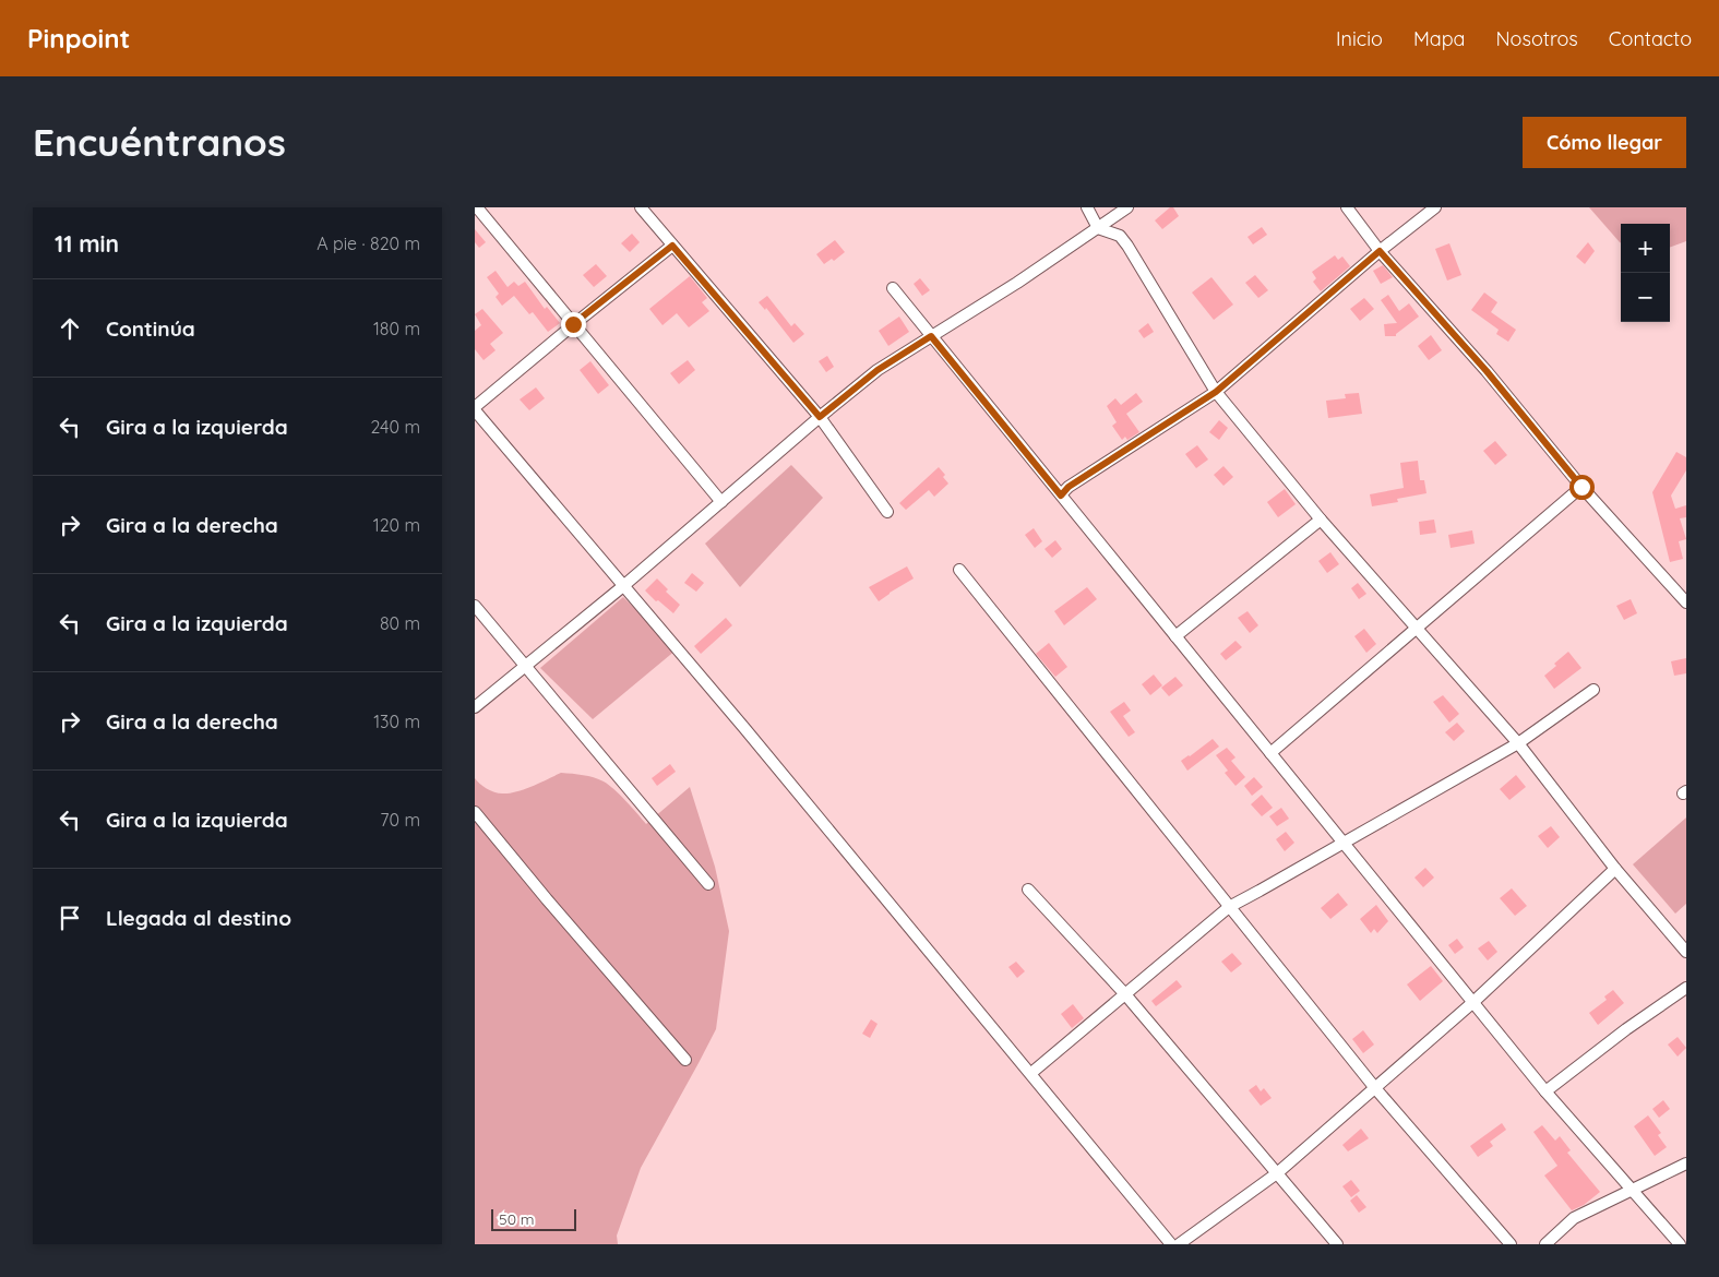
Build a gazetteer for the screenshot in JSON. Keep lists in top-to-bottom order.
{
  "scale_bar": "50 m",
  "page": {
    "header": "Pinpoint",
    "nav": [
      "Inicio",
      "Mapa",
      "Nosotros",
      "Contacto"
    ],
    "buttons": "Cómo llegar",
    "title": "Encuéntranos",
    "heading": ["11 min", "A pie · 820 m"],
    "map_buttons": ["+", "−"],
    "list": [
      ["Continúa", "180 m"],
      ["Gira a la izquierda", "240 m"],
      ["Gira a la derecha", "120 m"],
      ["Gira a la izquierda", "80 m"],
      ["Gira a la derecha", "130 m"],
      ["Gira a la izquierda", "70 m"],
      "Llegada al destino"
    ],
    "scale": "50 m"
  }
}
